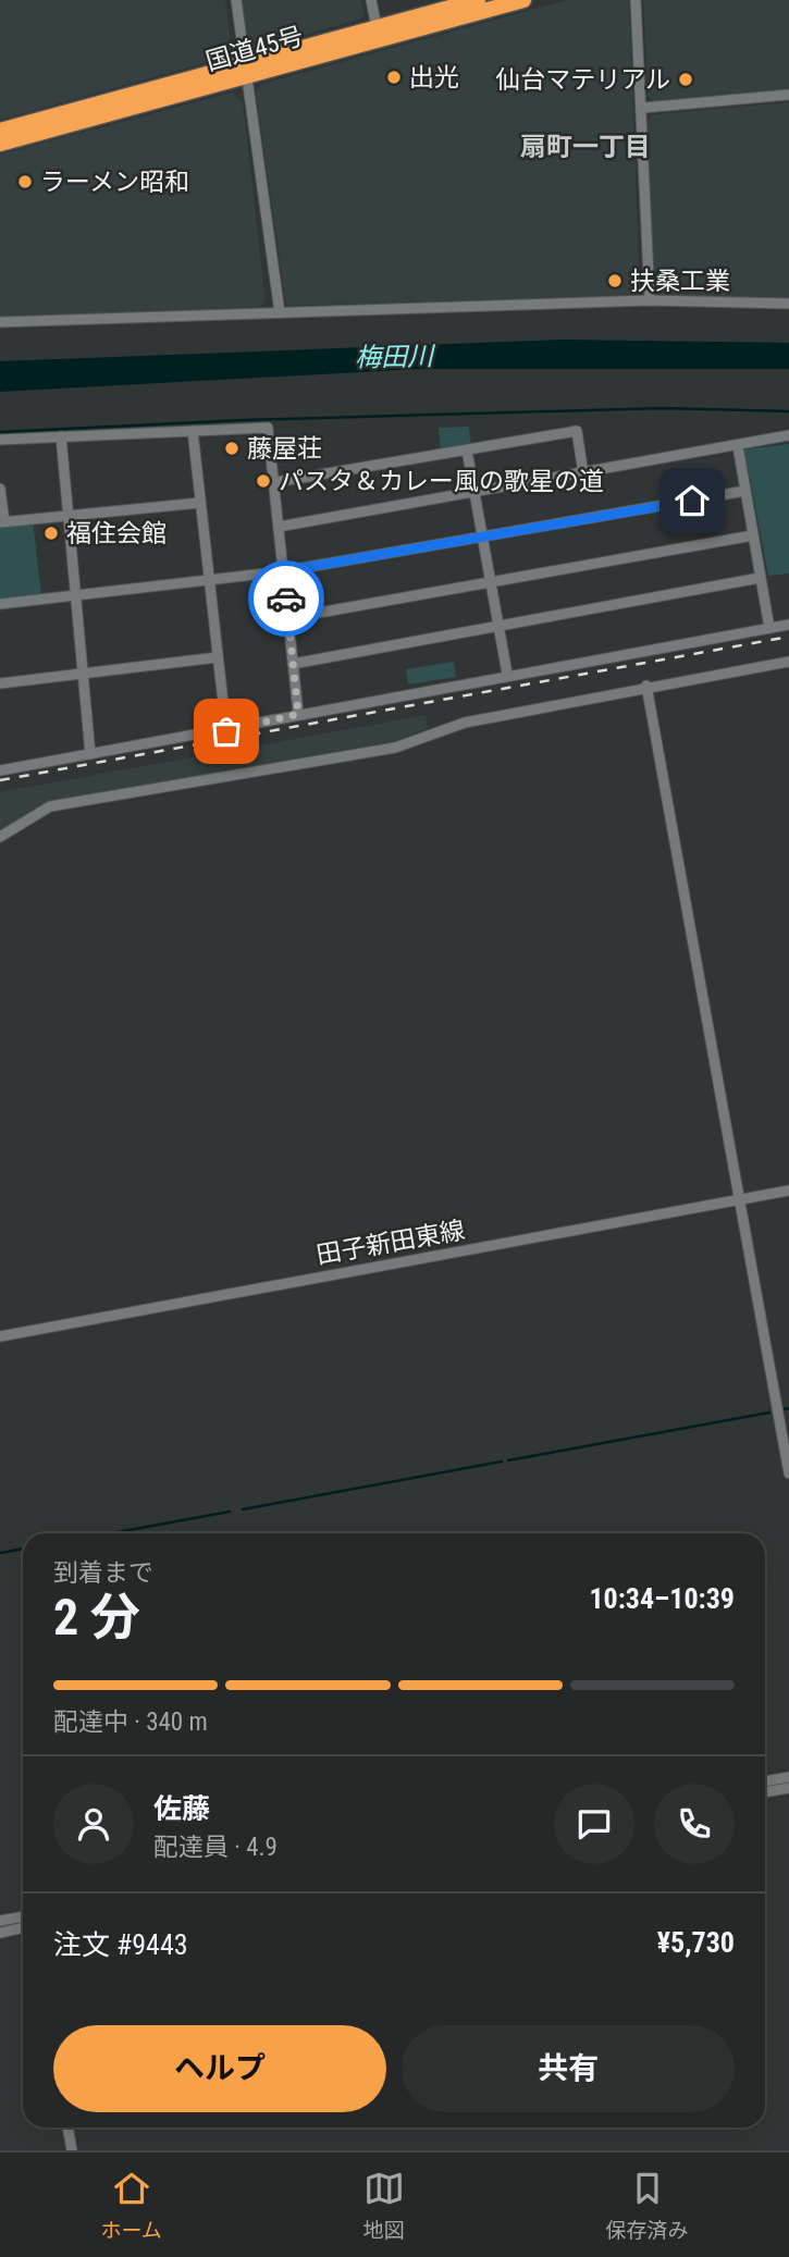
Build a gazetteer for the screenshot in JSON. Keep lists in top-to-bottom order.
{
  "streets": {
    "highway": ["国道45号"],
    "street": ["田子新田東線"]
  },
  "districts": ["扇町一丁目"],
  "water": ["梅田川"],
  "places": [
    "出光",
    "仙台マテリアル",
    "ラーメン昭和",
    "扶桑工業",
    "藤屋荘",
    "パスタ＆カレー風の歌星の道",
    "福住会館"
  ],
  "page": {
    "heading": ["2 分", "到着まで", "10:34–10:39"],
    "panel": [
      "佐藤",
      "配達員 · 4.9",
      "注文 #9443",
      "¥5,730"
    ],
    "bar": "配達中 · 340 m",
    "buttons": ["ヘルプ", "共有"],
    "tabs": ["ホーム", "地図", "保存済み"]
  }
}
